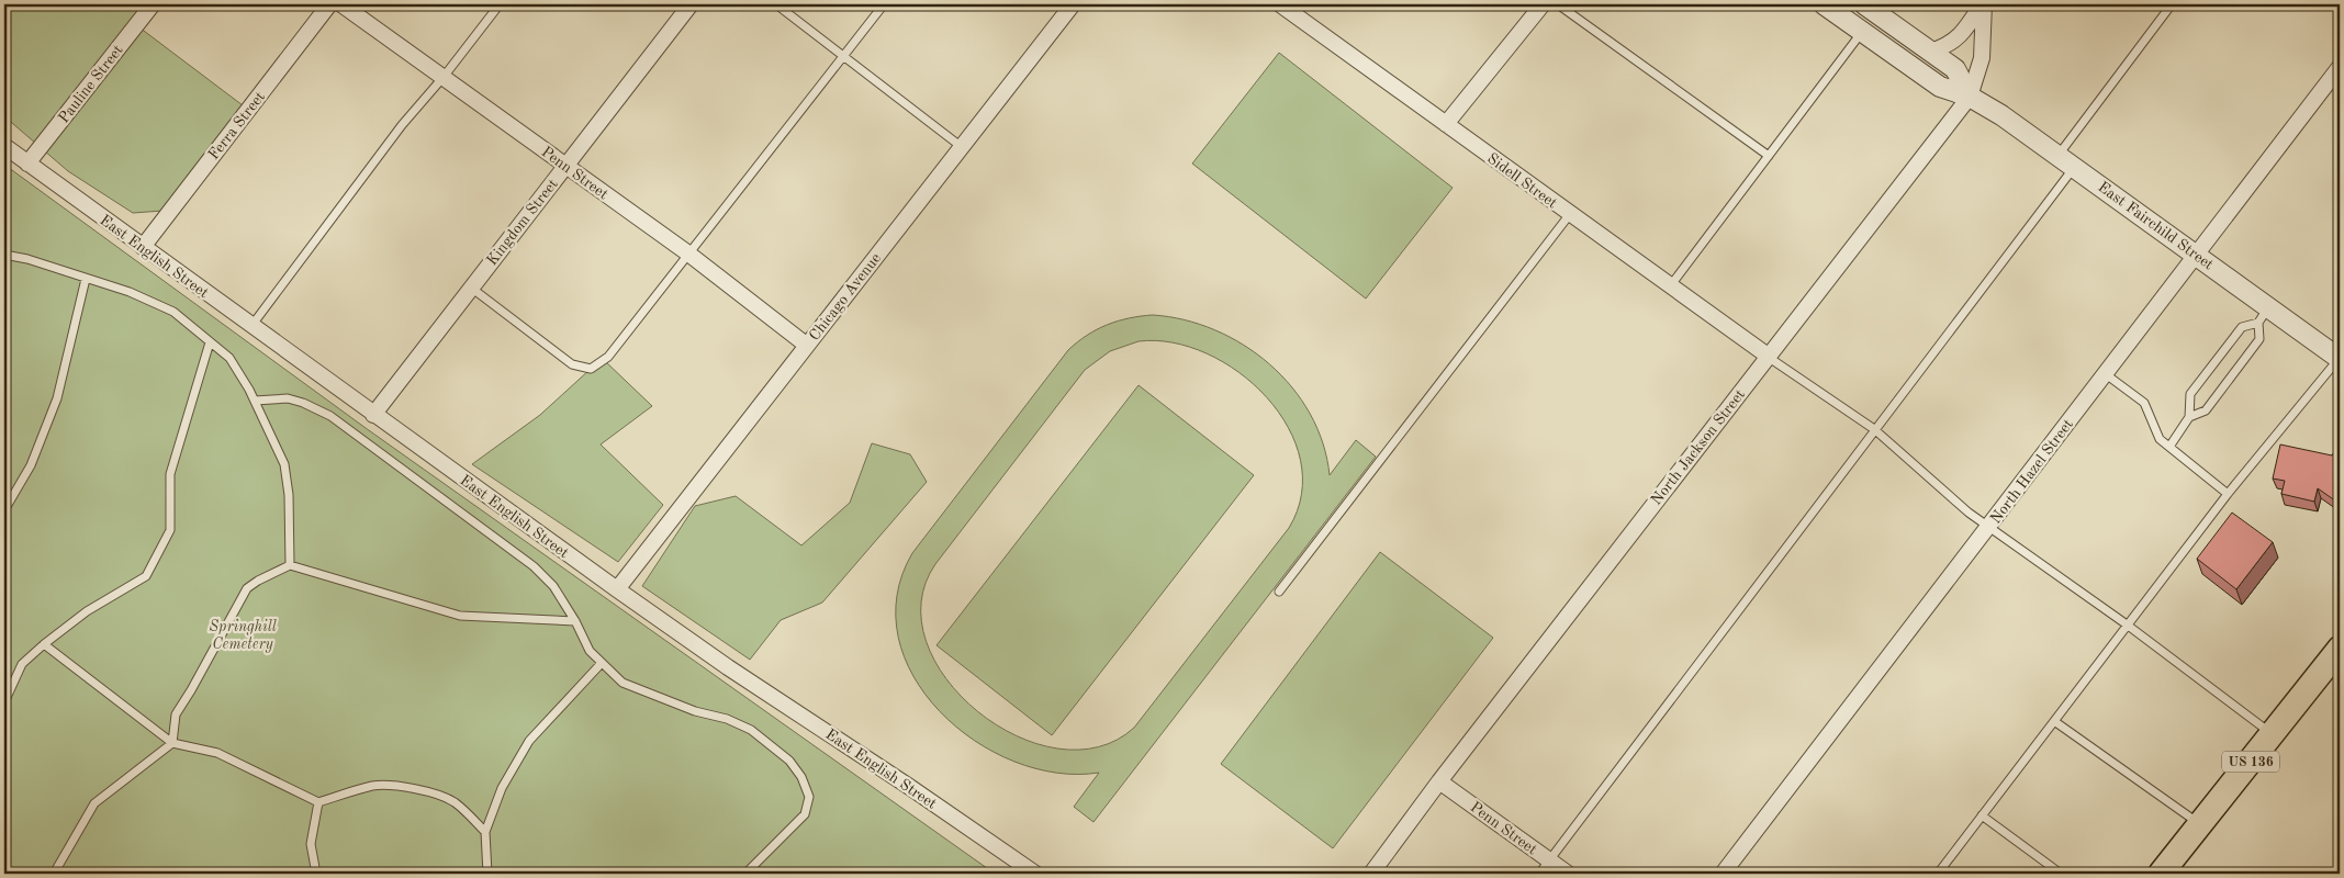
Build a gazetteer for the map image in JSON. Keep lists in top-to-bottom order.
{
  "streets": {
    "main road": ["US 136"],
    "street": [
      "Pauline Street",
      "Ferra Street",
      "Penn Street",
      "Sidell Street",
      "Kingdom Street",
      "East Fairchild Street",
      "East English Street",
      "Chicago Avenue",
      "North Jackson Street",
      "North Hazel Street"
    ]
  },
  "crossings": [
    ["Pauline Street", "East English Street"],
    ["Ferra Street", "East English Street"],
    ["Penn Street", "Kingdom Street"],
    ["Penn Street", "Chicago Avenue"],
    ["Penn Street", "North Jackson Street"],
    ["Sidell Street", "North Jackson Street"],
    ["Kingdom Street", "East English Street"],
    ["East Fairchild Street", "North Jackson Street"],
    ["East Fairchild Street", "North Hazel Street"],
    ["East English Street", "Chicago Avenue"]
  ],
  "parks": ["Springhill Cemetery"]
}
